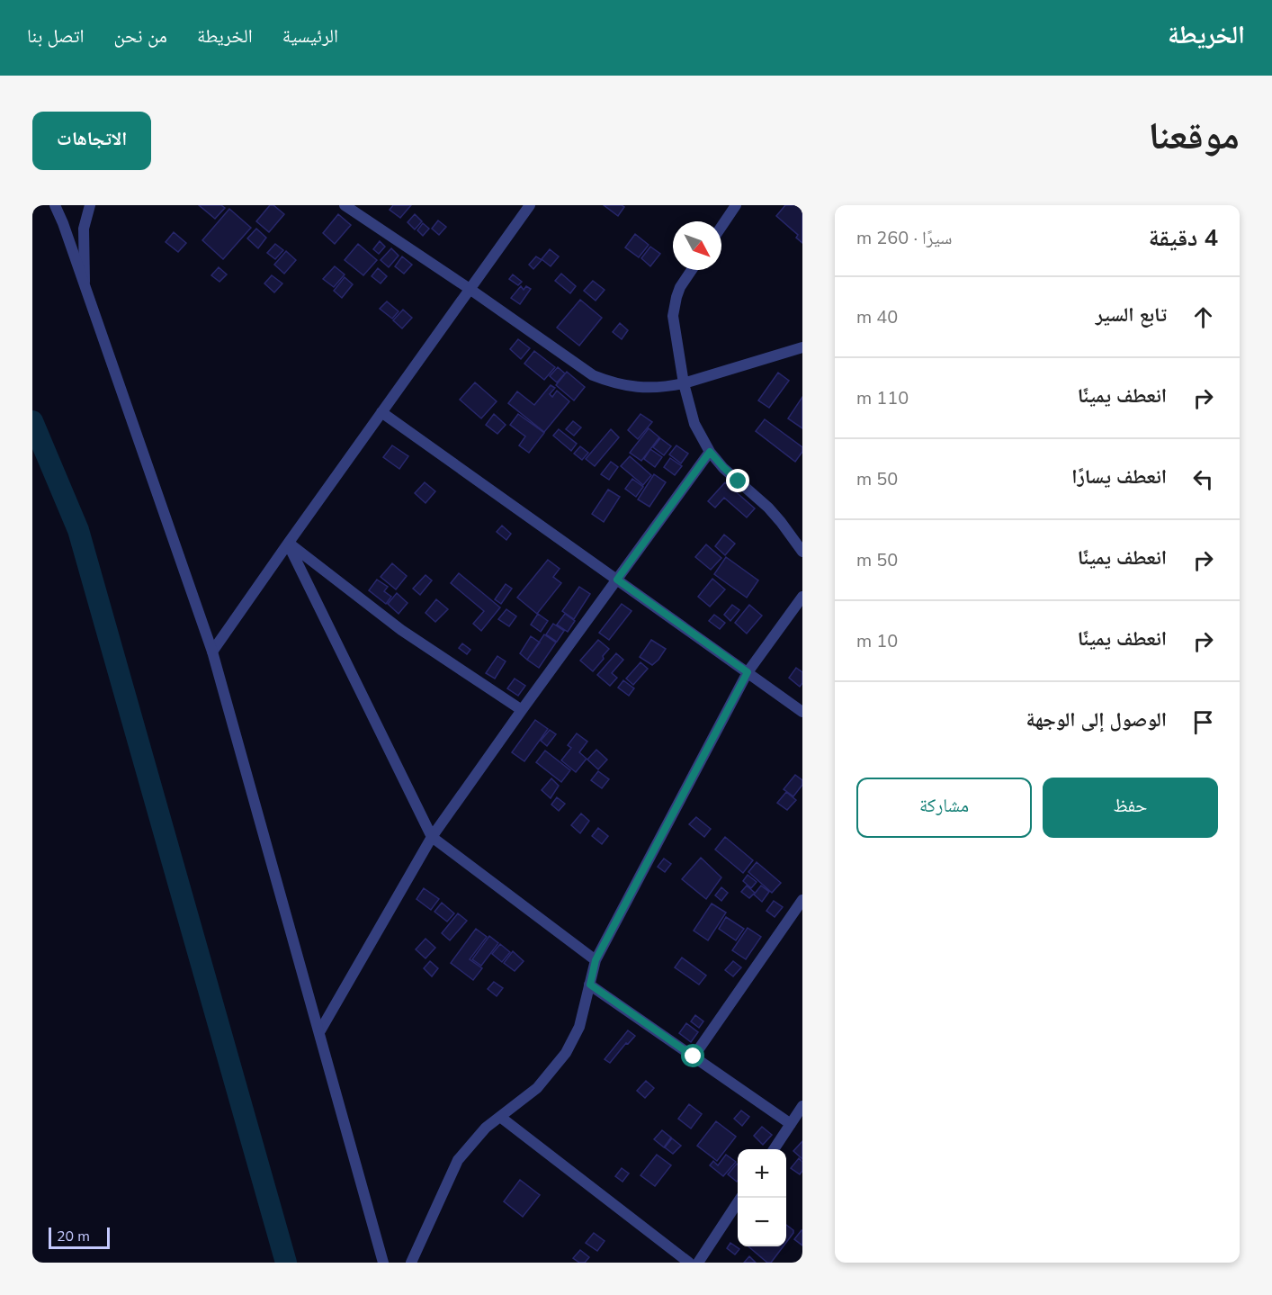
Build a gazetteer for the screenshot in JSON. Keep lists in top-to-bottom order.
{
  "scale_bar": "20 m",
  "north": "bottom right",
  "page": {
    "header": "الخريطة",
    "nav": [
      "الرئيسية",
      "الخريطة",
      "من نحن",
      "اتصل بنا"
    ],
    "title": "موقعنا",
    "buttons": [
      "الاتجاهات",
      ["حفظ", "مشاركة"]
    ],
    "heading": ["4 دقيقة", "سيرًا · 260 m"],
    "list": [
      ["تابع السير", "40 m"],
      ["انعطف يمينًا", "110 m"],
      ["انعطف يسارًا", "50 m"],
      ["انعطف يمينًا", "50 m"],
      ["انعطف يمينًا", "10 m"],
      "الوصول إلى الوجهة"
    ],
    "map_buttons": ["+", "−"],
    "scale": "20 m"
  }
}
